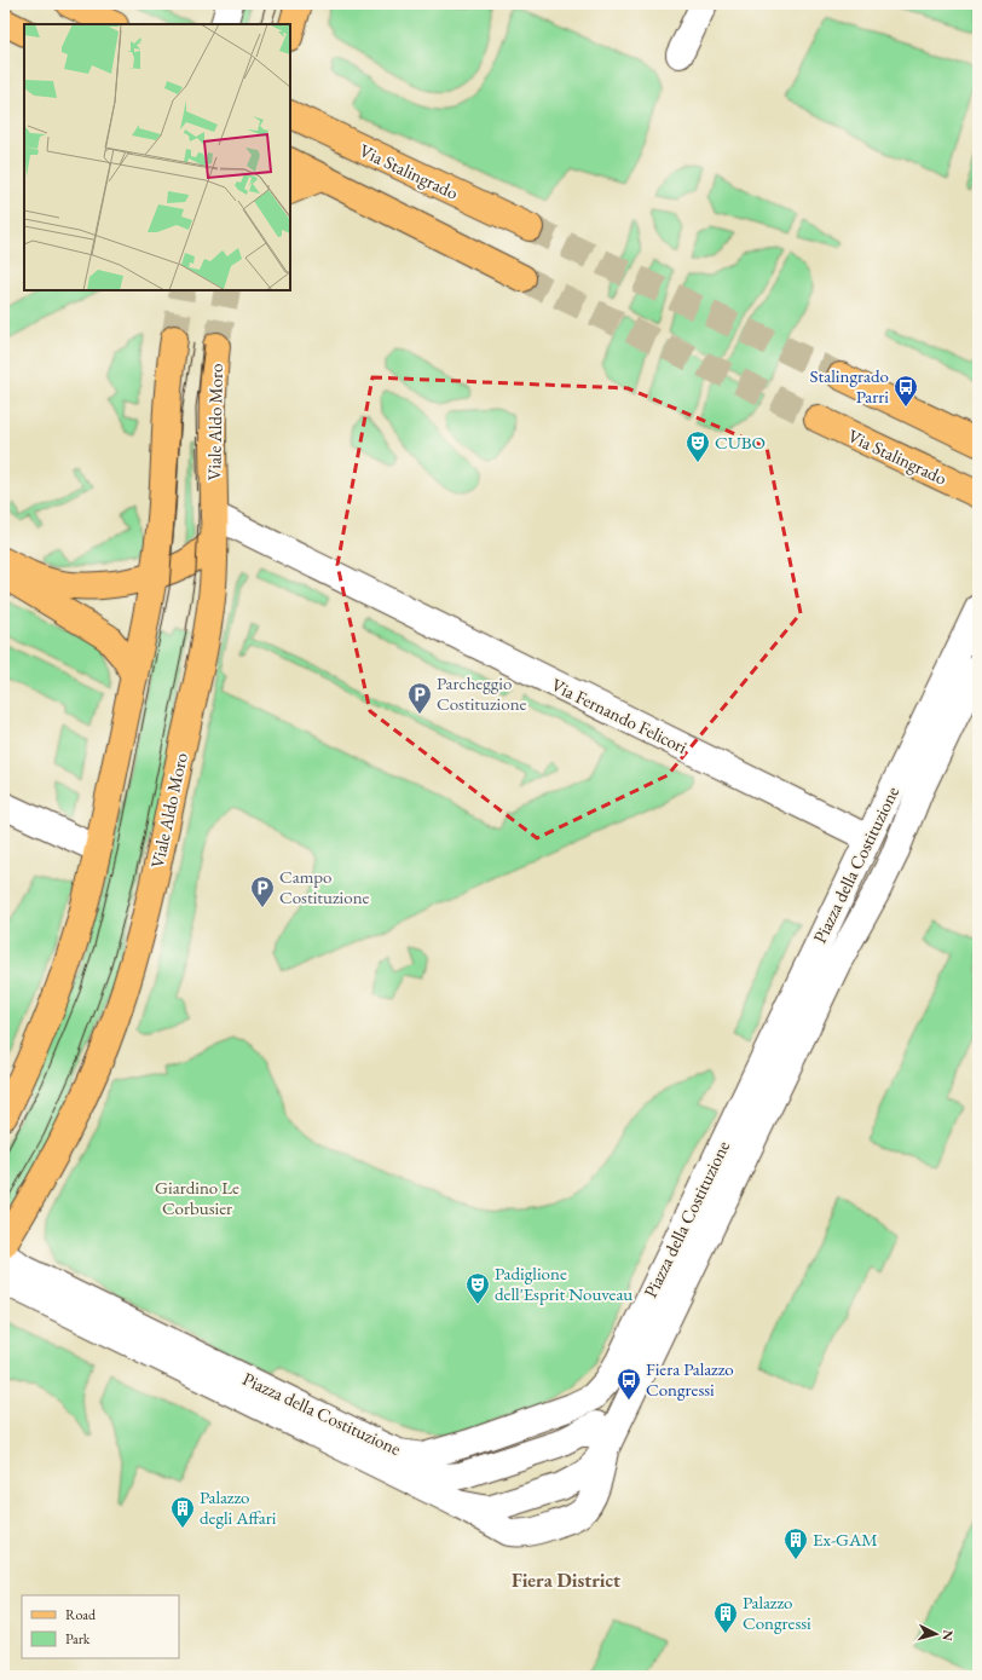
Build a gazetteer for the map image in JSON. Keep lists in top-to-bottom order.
{
  "streets": {
    "main road": ["Via Stalingrado", "Viale Aldo Moro"],
    "street": ["Via Fernando Felicori", "Piazza della Costituzione"]
  },
  "crossings": [
    ["Viale Aldo Moro", "Via Fernando Felicori"],
    ["Via Fernando Felicori", "Piazza della Costituzione"]
  ],
  "districts": ["Fiera District"],
  "parks": ["Giardino Le Corbusier"],
  "places": {
    "bus stop": ["Stalingrado Parri", "Fiera Palazzo Congressi"],
    "theatre": ["CUBO", "Padiglione dell'Esprit Nouveau"],
    "parking": ["Parcheggio Costituzione", "Campo Costituzione"],
    "building": ["Palazzo degli Affari", "Ex-GAM", "Palazzo Congressi"]
  },
  "legend": ["Road", "Park"],
  "north": "right"
}
